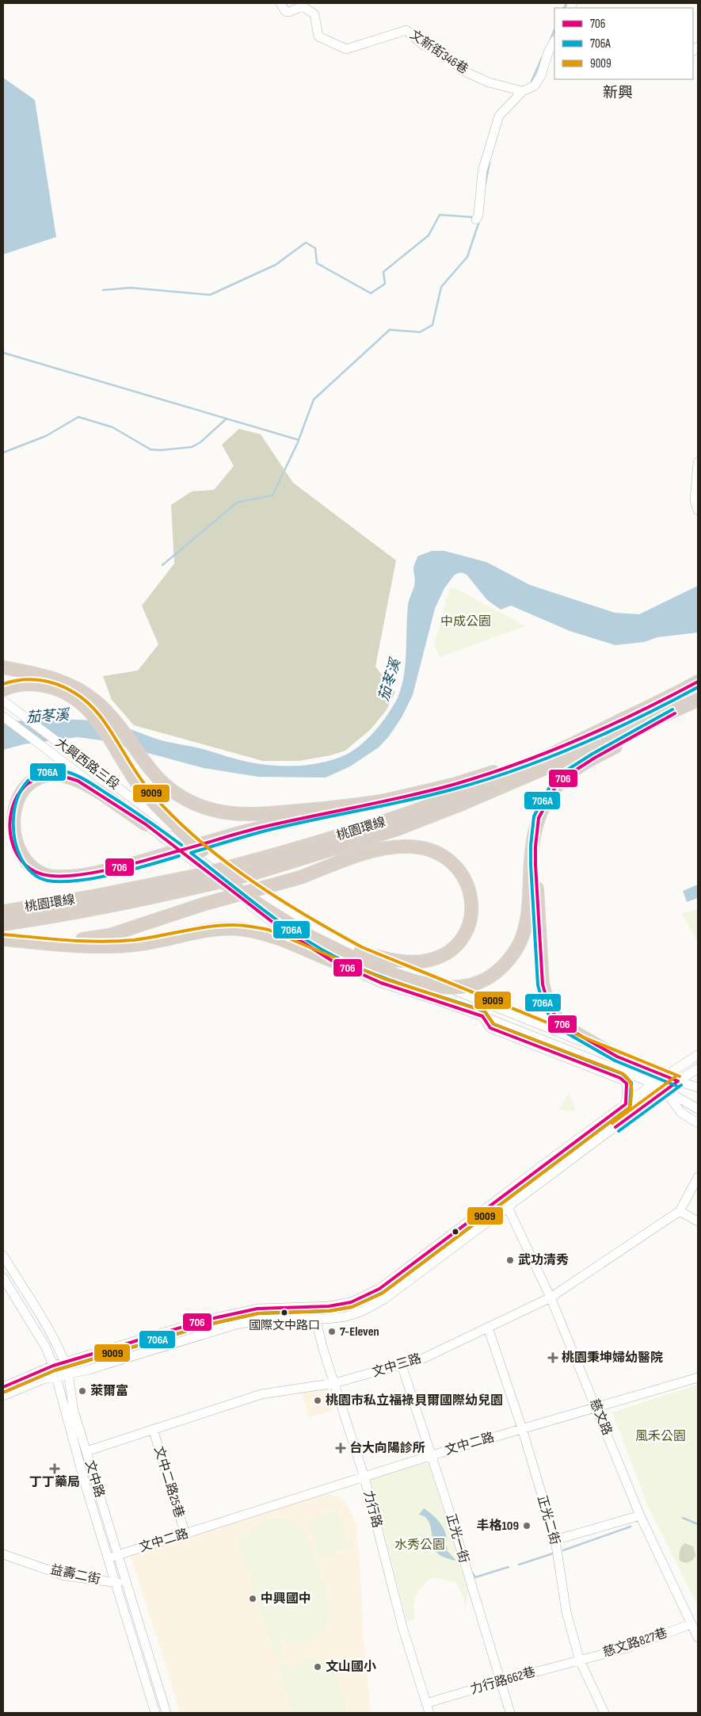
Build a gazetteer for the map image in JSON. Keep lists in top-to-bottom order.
{
  "streets": {
    "highway": ["桃園環線"],
    "street": [
      "文新街346巷",
      "大興西路三段",
      "文中三路",
      "慈文路",
      "文中二路",
      "文中路",
      "文中二路25巷",
      "力行路",
      "正光二街",
      "正光一街",
      "益壽二街",
      "慈文路827巷",
      "力行路662巷"
    ]
  },
  "crossings": [
    ["大興西路三段", "桃園環線"],
    ["文中三路", "慈文路"],
    ["文中三路", "文中路"],
    ["文中三路", "文中二路25巷"],
    ["文中三路", "力行路"],
    ["文中三路", "正光二街"],
    ["文中三路", "正光一街"],
    ["慈文路", "文中二路"],
    ["慈文路", "慈文路827巷"],
    ["文中二路", "文中路"],
    ["文中二路", "文中二路25巷"],
    ["文中二路", "力行路"],
    ["文中二路", "正光二街"],
    ["文中二路", "正光一街"],
    ["文中路", "益壽二街"],
    ["力行路", "力行路662巷"],
    ["正光二街", "慈文路827巷"],
    ["正光二街", "力行路662巷"],
    ["正光一街", "力行路662巷"],
    ["慈文路827巷", "力行路662巷"]
  ],
  "districts": ["新興"],
  "water": ["茄苳溪"],
  "parks": ["中成公園", "風禾公園", "水秀公園"],
  "places": {
    "other": [
      "武功清秀",
      "國際文中路口",
      "7-Eleven",
      "萊爾富",
      "桃園市私立福祿貝爾國際幼兒園",
      "丰格109",
      "中興國中",
      "文山國小"
    ],
    "health": ["桃園秉坤婦幼醫院", "台大向陽診所", "丁丁藥局"]
  },
  "lines": ["transit line 9009", "transit line 706", "transit line 706A"],
  "legend": ["706", "706A", "9009"]
}
